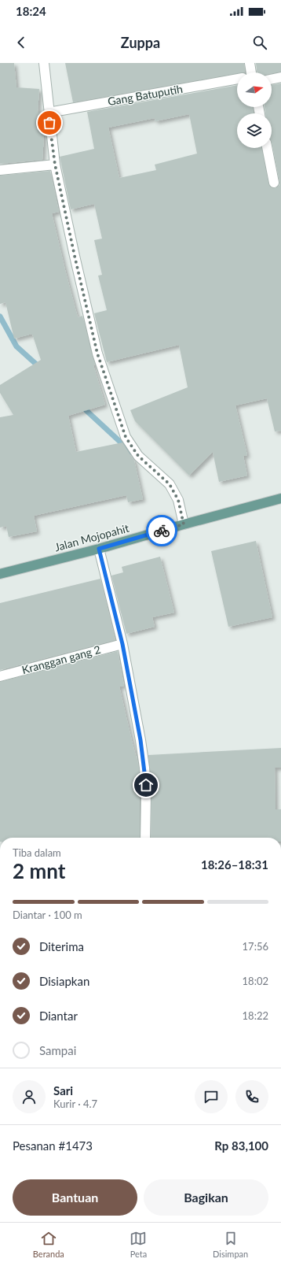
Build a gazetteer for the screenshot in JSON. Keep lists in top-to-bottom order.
{
  "streets": {
    "main road": ["Jalan Mojopahit"],
    "street": ["Gang Batuputih", "Kranggan gang 2"]
  },
  "north": "right",
  "page": {
    "status": "18:24",
    "header": "Zuppa",
    "heading": ["2 mnt", "Tiba dalam", "18:26–18:31"],
    "panel": [
      "Sari",
      "Kurir · 4.7",
      "Pesanan #1473",
      "Rp 83,100"
    ],
    "bar": "Diantar · 100 m",
    "list": [
      ["Diterima", "17:56"],
      ["Disiapkan", "18:02"],
      ["Diantar", "18:22"],
      "Sampai"
    ],
    "buttons": ["Bantuan", "Bagikan"],
    "tabs": ["Beranda", "Peta", "Disimpan"]
  }
}
